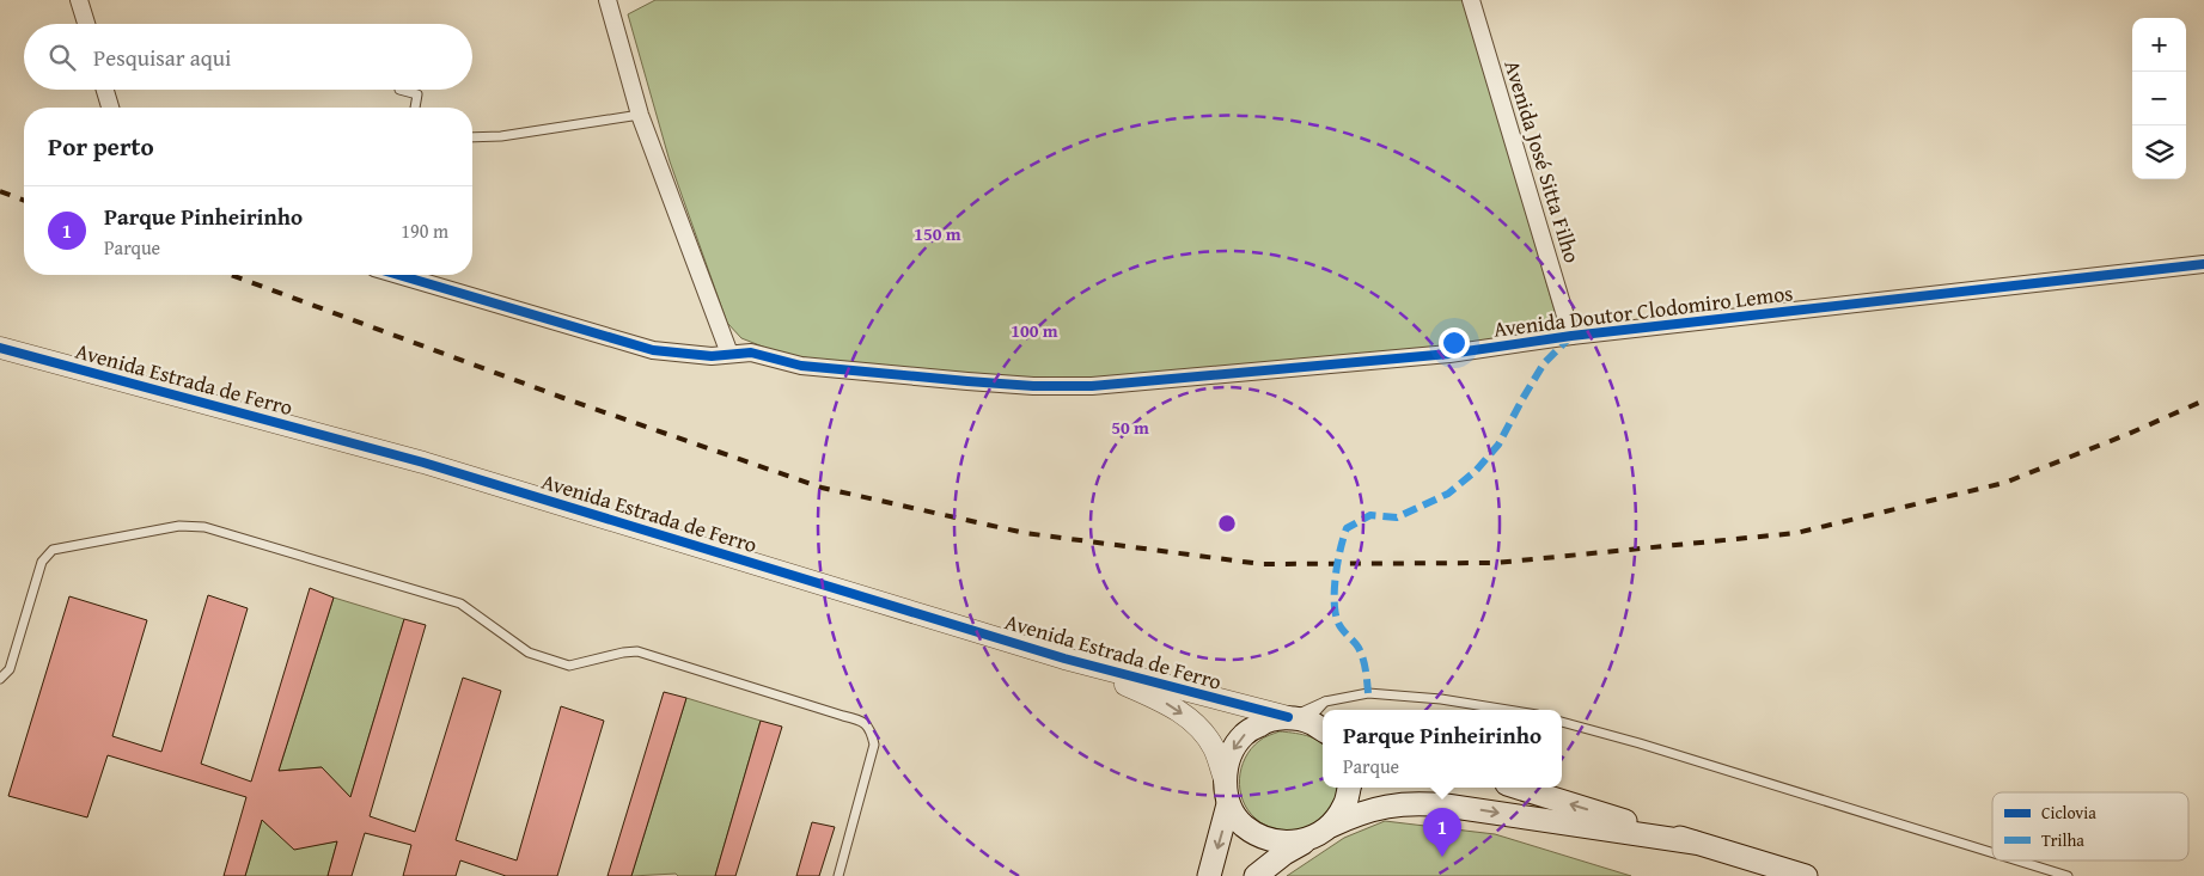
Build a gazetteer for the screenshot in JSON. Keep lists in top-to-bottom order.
{
  "streets": {
    "main road": ["Avenida Estrada de Ferro"],
    "street": ["Avenida José Sitta Filho", "Avenida Doutor Clodomiro Lemos"]
  },
  "crossings": [
    ["Avenida José Sitta Filho", "Avenida Doutor Clodomiro Lemos"]
  ],
  "legend": ["Ciclovia", "Trilha"],
  "page": {
    "map_buttons": ["+", "−"],
    "search": "Pesquisar aqui",
    "heading": "Por perto",
    "list": [
      {
        "mark": "1",
        "name": "Parque Pinheirinho",
        "note": "Parque",
        "value": "190 m"
      }
    ],
    "popup": ["Parque Pinheirinho", "Parque"],
    "pins": "1"
  },
  "rings": ["150 m", "100 m", "50 m"]
}
